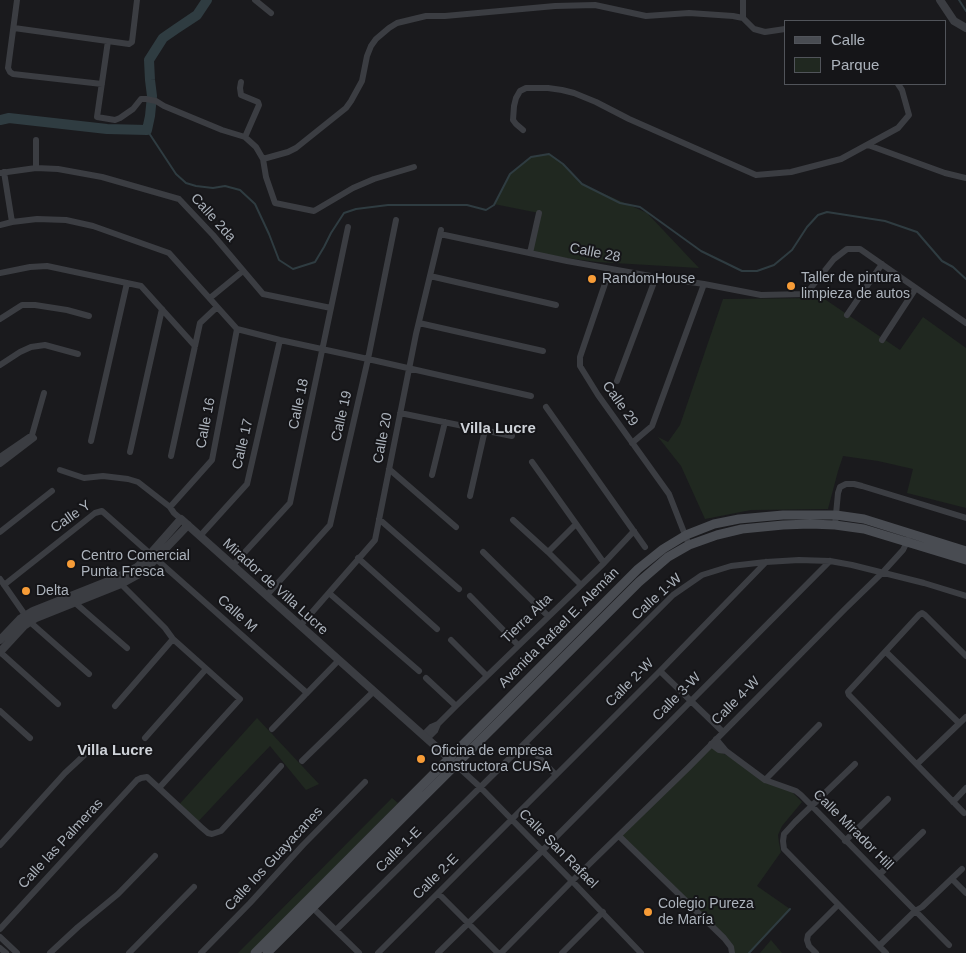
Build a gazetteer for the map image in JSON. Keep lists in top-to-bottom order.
{
  "streets": {
    "main road": ["Avenida Rafael E. Alemán"],
    "street": [
      "Calle 2da",
      "Calle 28",
      "Calle 18",
      "Calle 29",
      "Calle 19",
      "Calle 16",
      "Calle 20",
      "Calle 17",
      "Calle Y",
      "Mirador de Villa Lucre",
      "Calle 1-W",
      "Calle M",
      "Tierra Alta",
      "Calle 2-W",
      "Calle 3-W",
      "Calle 4-W",
      "Calle Mirador Hill",
      "Calle las Palmeras",
      "Calle San Rafael",
      "Calle 1-E",
      "Calle los Guayacanes",
      "Calle 2-E"
    ]
  },
  "crossings": [
    ["Calle 2da", "Calle 18"],
    ["Calle 28", "Calle 29"],
    ["Calle 28", "Calle 20"],
    ["Calle 18", "Mirador de Villa Lucre"],
    ["Calle 29", "Avenida Rafael E. Alemán"],
    ["Calle 19", "Mirador de Villa Lucre"],
    ["Calle 16", "Mirador de Villa Lucre"],
    ["Calle 20", "Mirador de Villa Lucre"],
    ["Calle 17", "Mirador de Villa Lucre"],
    ["Calle Y", "Calle M"],
    ["Mirador de Villa Lucre", "Tierra Alta"],
    ["Mirador de Villa Lucre", "Avenida Rafael E. Alemán"],
    ["Mirador de Villa Lucre", "Calle San Rafael"],
    ["Calle 1-W", "Calle 2-W"],
    ["Calle 1-W", "Calle 3-W"],
    ["Calle 1-W", "Calle 4-W"],
    ["Calle 1-W", "Calle San Rafael"],
    ["Calle 1-W", "Calle 1-E"],
    ["Avenida Rafael E. Alemán", "Calle 4-W"],
    ["Avenida Rafael E. Alemán", "Calle San Rafael"],
    ["Calle 2-W", "Calle San Rafael"],
    ["Calle 2-W", "Calle 2-E"],
    ["Calle 3-W", "Calle San Rafael"],
    ["Calle 4-W", "Calle Mirador Hill"],
    ["Calle 4-W", "Calle San Rafael"],
    ["Calle San Rafael", "Calle 1-E"],
    ["Calle San Rafael", "Calle 2-E"]
  ],
  "districts": ["Villa Lucre", "Villa Lucre"],
  "places": [
    "RandomHouse",
    "Taller de pintura limpieza de autos",
    "Centro Comercial Punta Fresca",
    "Delta",
    "Oficina de empresa constructora CUSA",
    "Colegio Pureza de María"
  ],
  "legend": ["Calle", "Parque"]
}
